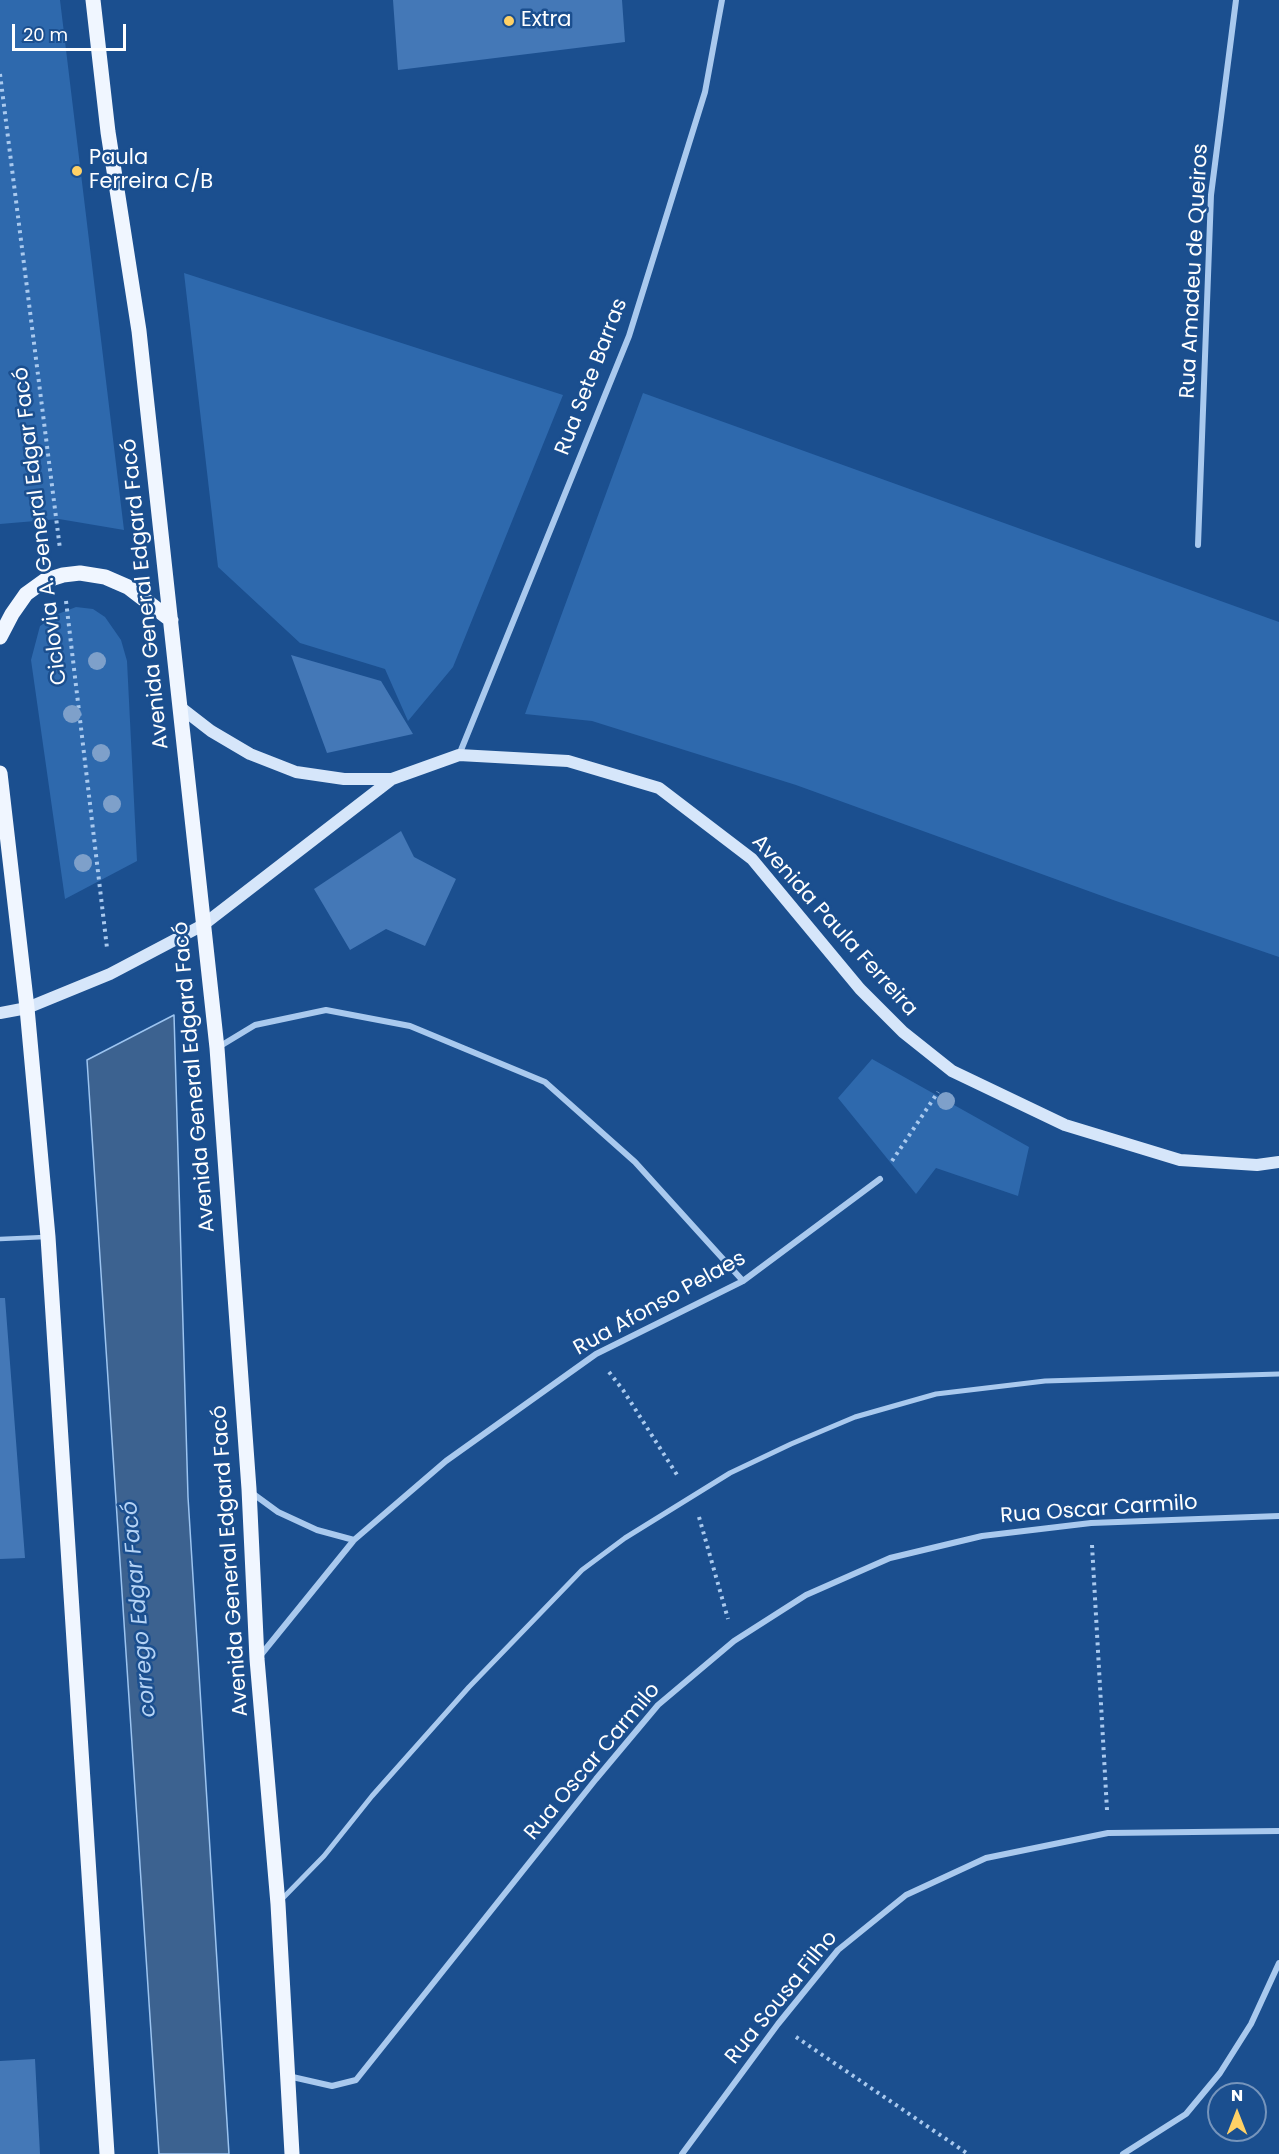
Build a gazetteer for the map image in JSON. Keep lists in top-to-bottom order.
{
  "streets": {
    "main road": ["Avenida General Edgard Facó", "Avenida Paula Ferreira"],
    "street": [
      "Rua Amadeu de Queiros",
      "Rua Sete Barras",
      "Rua Afonso Pelaes",
      "Rua Oscar Carmilo",
      "Rua Sousa Filho"
    ],
    "path": ["Ciclovia A. General Edgar Facó"]
  },
  "crossings": [
    ["Rua Sete Barras", "Avenida Paula Ferreira"],
    ["Ciclovia A. General Edgar Facó", "Avenida Paula Ferreira"],
    ["Avenida General Edgard Facó", "Avenida Paula Ferreira"],
    ["Avenida General Edgard Facó", "Rua Afonso Pelaes"],
    ["Avenida General Edgard Facó", "Rua Oscar Carmilo"]
  ],
  "water": ["corrego Edgar Facó"],
  "places": ["Extra", "Paula Ferreira C/B"],
  "scale_bar": "20 m",
  "north": "top"
}
